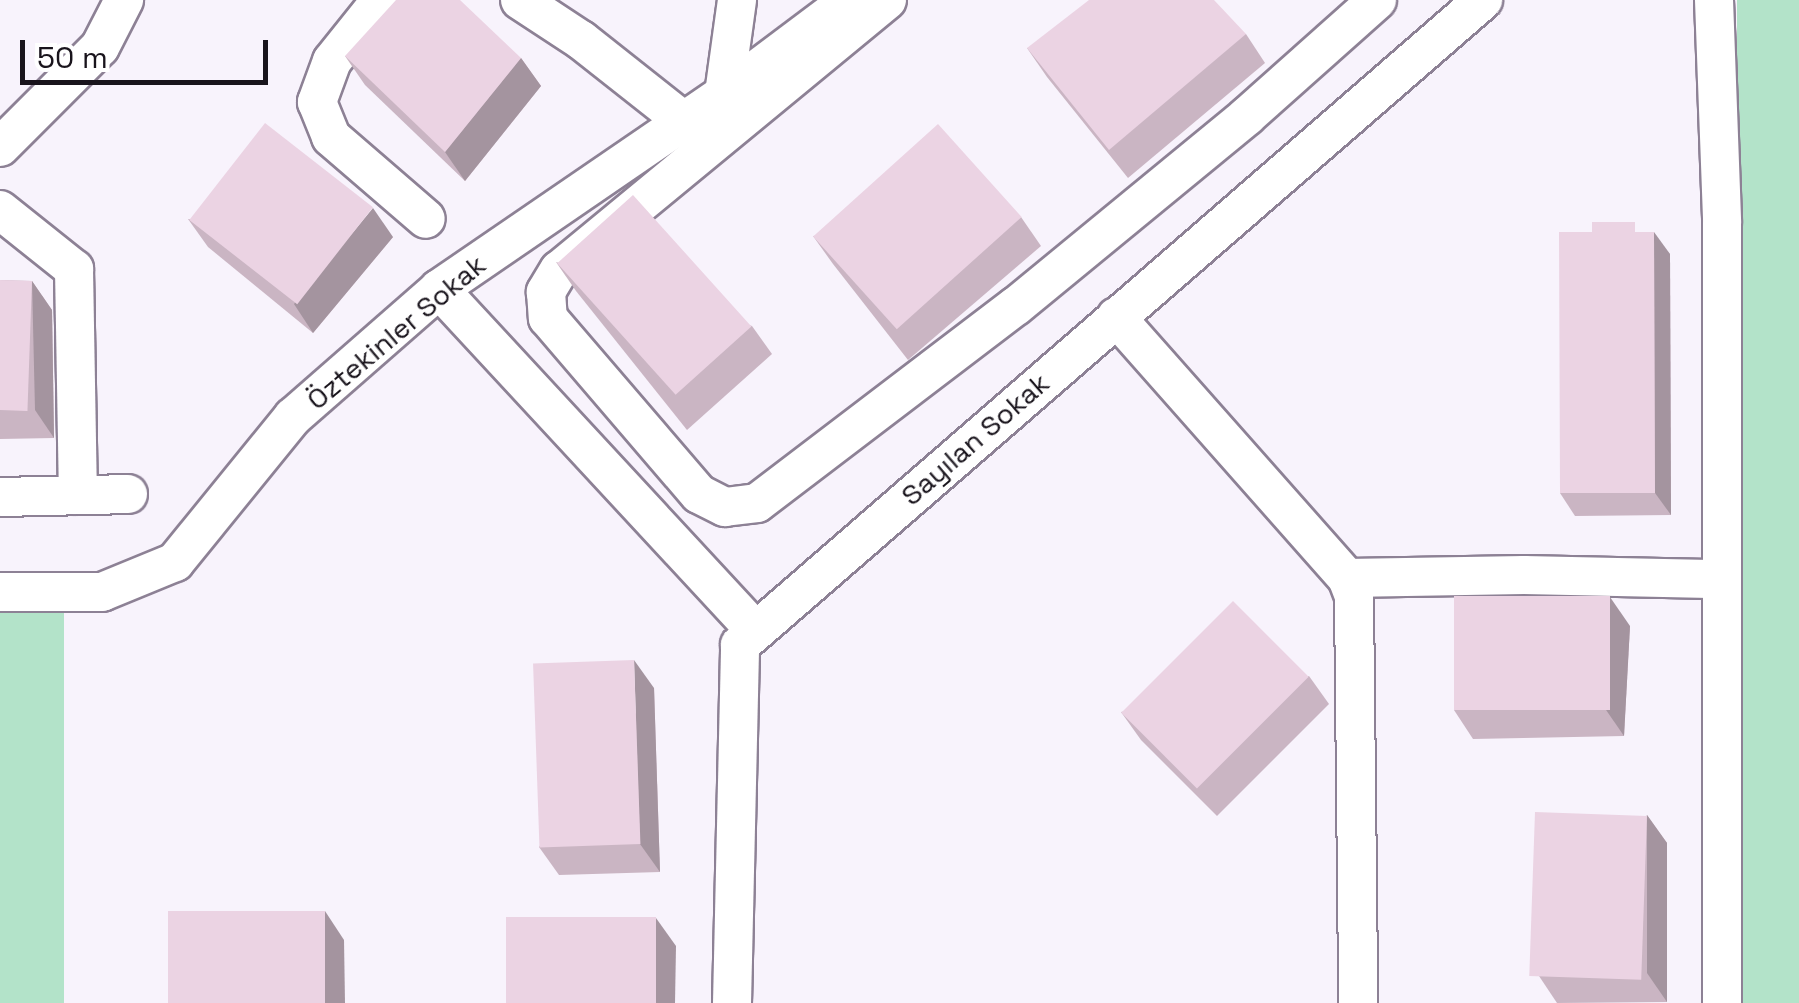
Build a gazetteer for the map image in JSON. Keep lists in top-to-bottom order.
{
  "streets": {
    "street": ["Öztekinler Sokak", "Sayılan Sokak"]
  },
  "scale_bar": "50 m"
}
